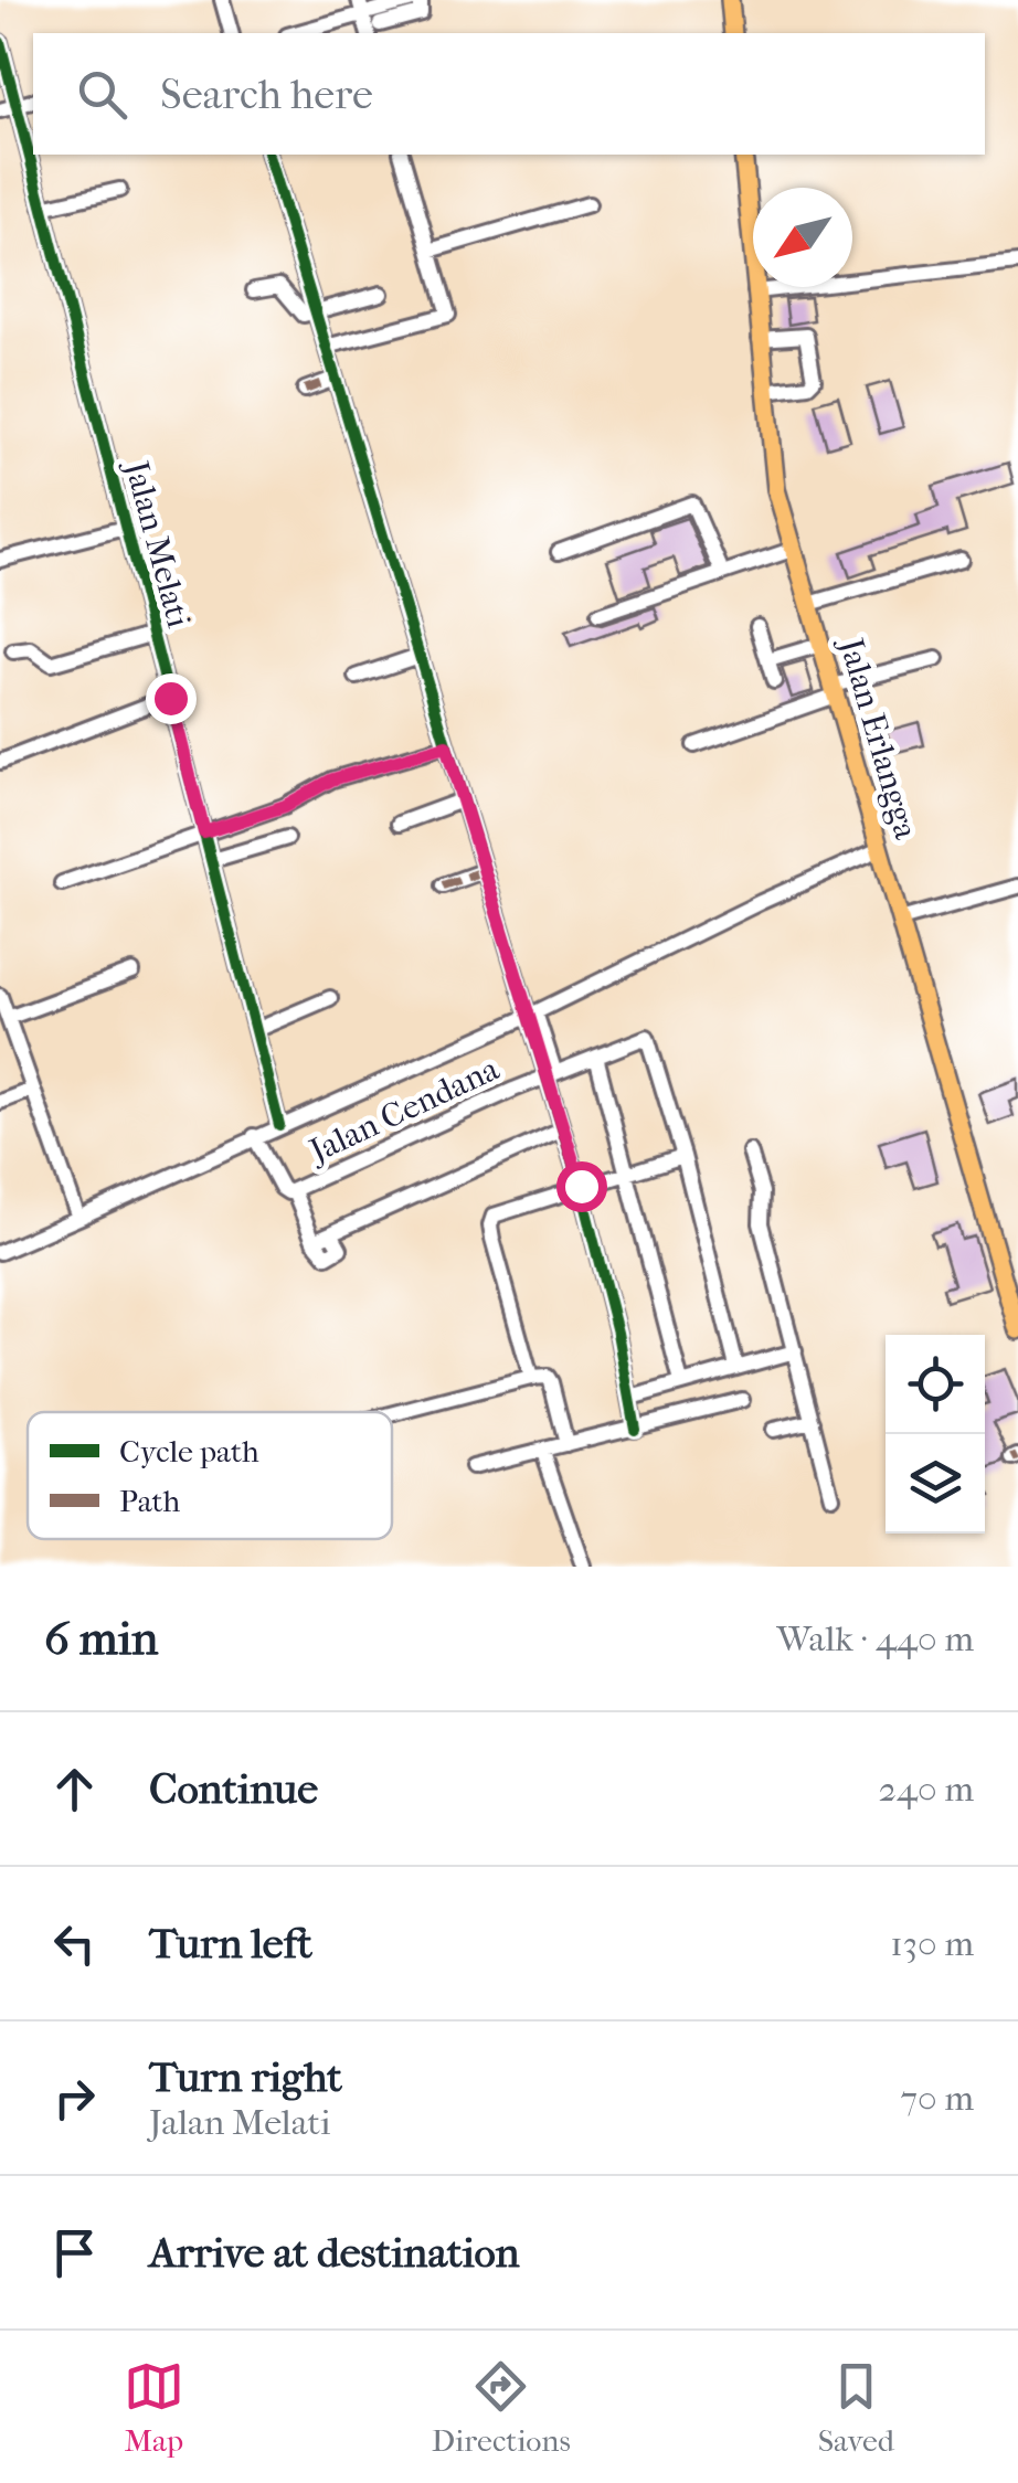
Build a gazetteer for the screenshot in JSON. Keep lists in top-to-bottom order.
{
  "streets": {
    "main road": ["Jalan Erlangga"],
    "street": ["Jalan Melati", "Jalan Cendana"]
  },
  "legend": ["Cycle path", "Path"],
  "north": "bottom left",
  "page": {
    "search": "Search here",
    "heading": ["6 min", "Walk · 440 m"],
    "list": [
      ["Continue", "240 m"],
      ["Turn left", "130 m"],
      ["Turn right", "Jalan Melati", "70 m"],
      "Arrive at destination"
    ],
    "nav": ["Map", "Directions", "Saved"]
  }
}
